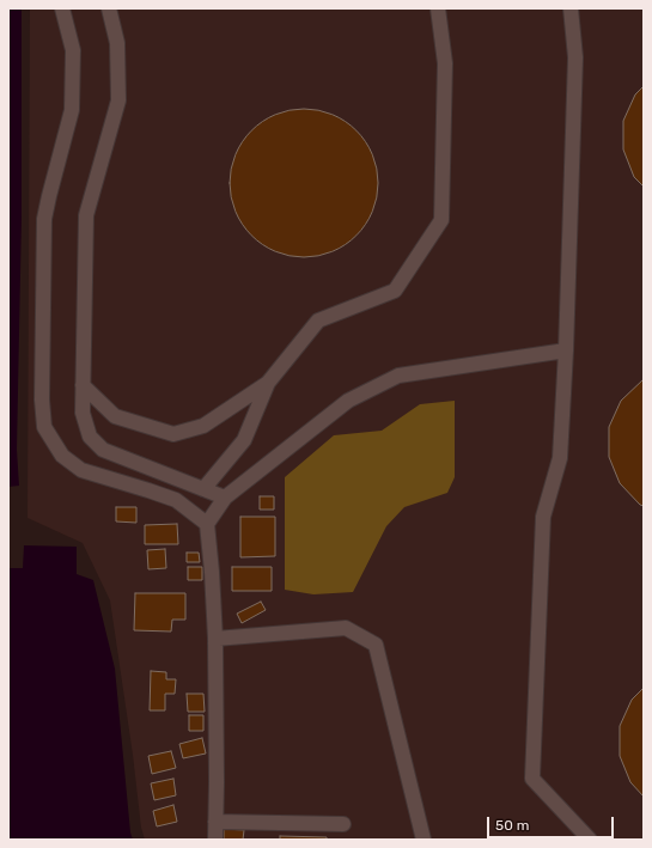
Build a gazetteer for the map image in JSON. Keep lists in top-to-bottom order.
{
  "scale_bar": "50 m"
}
